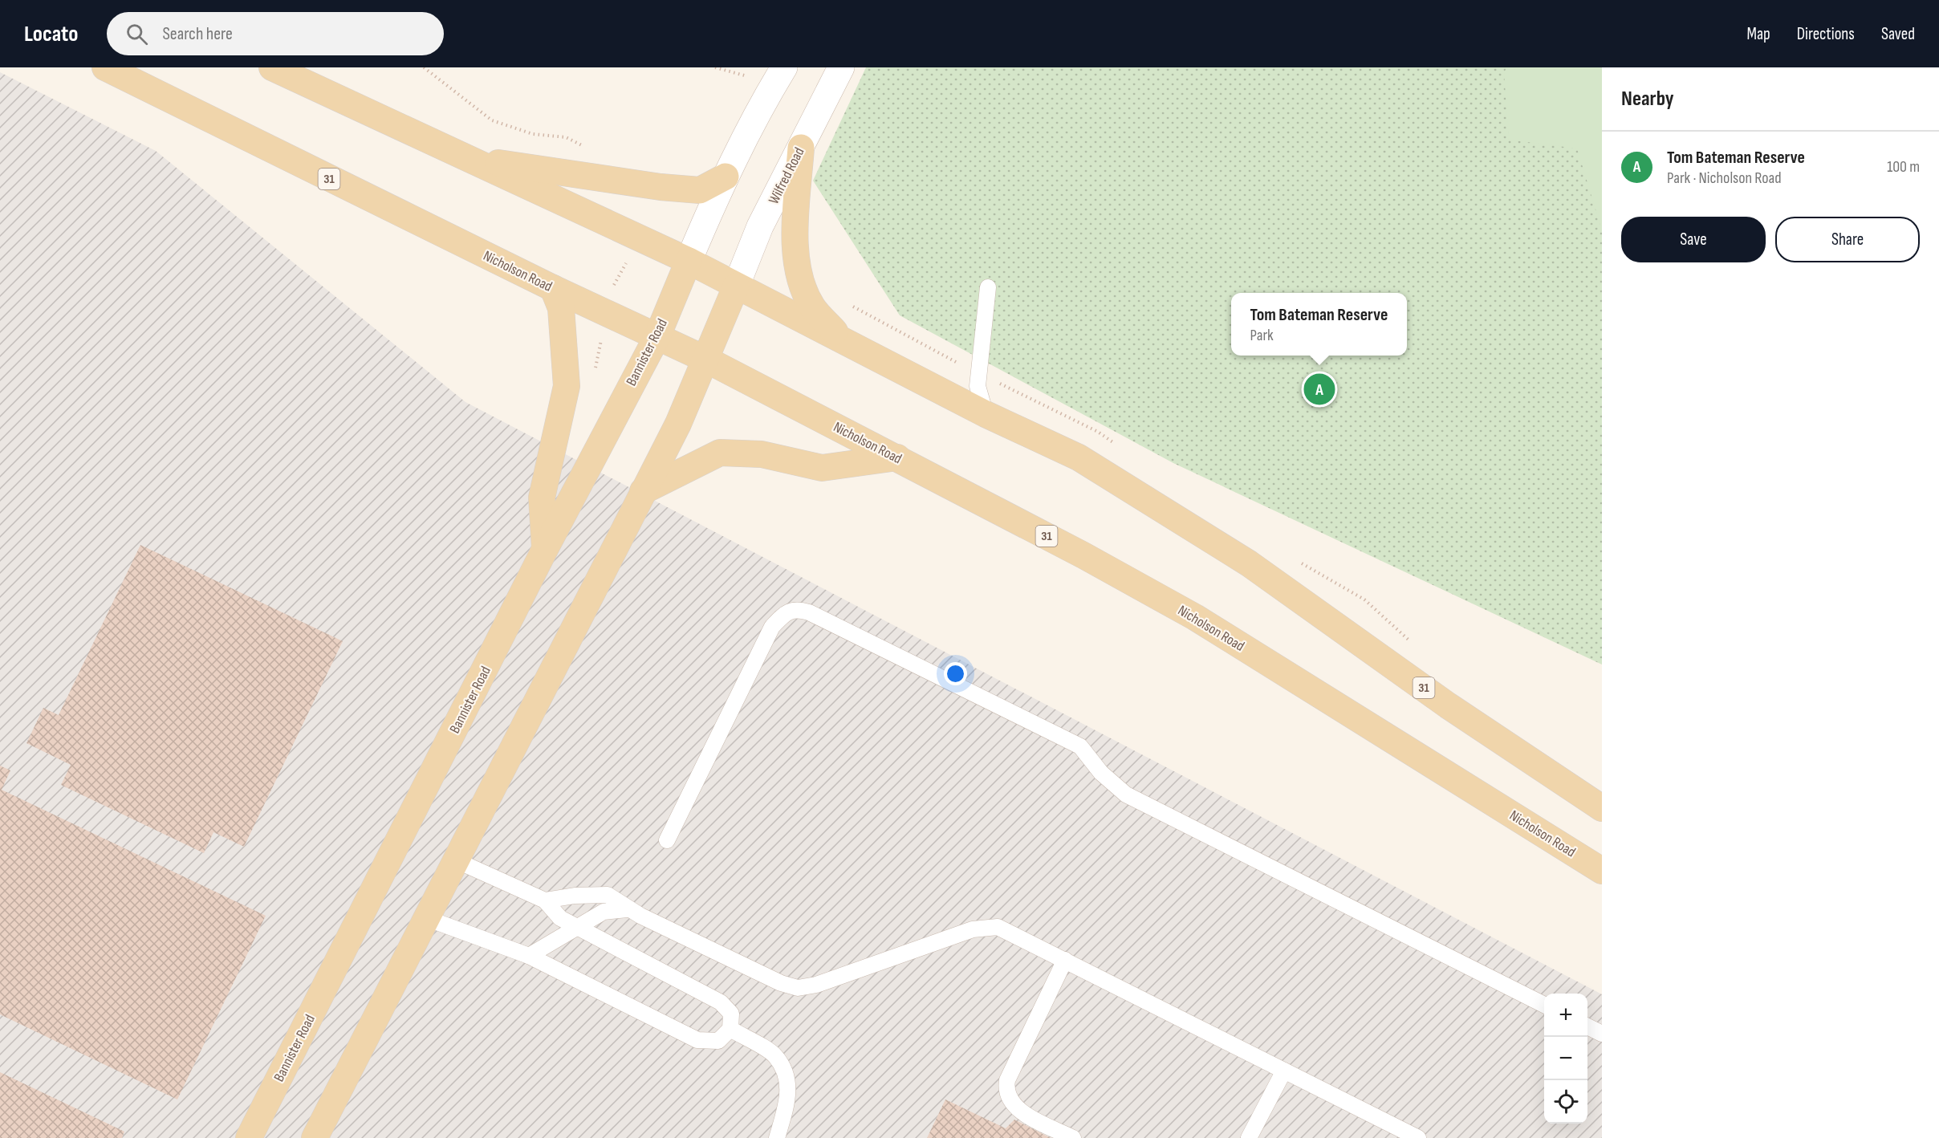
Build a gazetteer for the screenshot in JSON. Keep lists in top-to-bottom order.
{
  "streets": {
    "main road": [
      "Wilfred Road",
      "31",
      "Nicholson Road",
      "Bannister Road"
    ]
  },
  "crossings": [
    ["Wilfred Road", "31"],
    ["31", "Bannister Road"],
    ["Nicholson Road", "Bannister Road"]
  ],
  "page": {
    "header": "Locato",
    "search": "Search here",
    "nav": ["Map", "Directions", "Saved"],
    "heading": "Nearby",
    "list": [
      {
        "mark": "A",
        "name": "Tom Bateman Reserve",
        "note": "Park · Nicholson Road",
        "value": "100 m"
      }
    ],
    "buttons": ["Save", "Share"],
    "popup": ["Tom Bateman Reserve", "Park"],
    "pins": "A",
    "map_buttons": ["+", "−"]
  }
}
